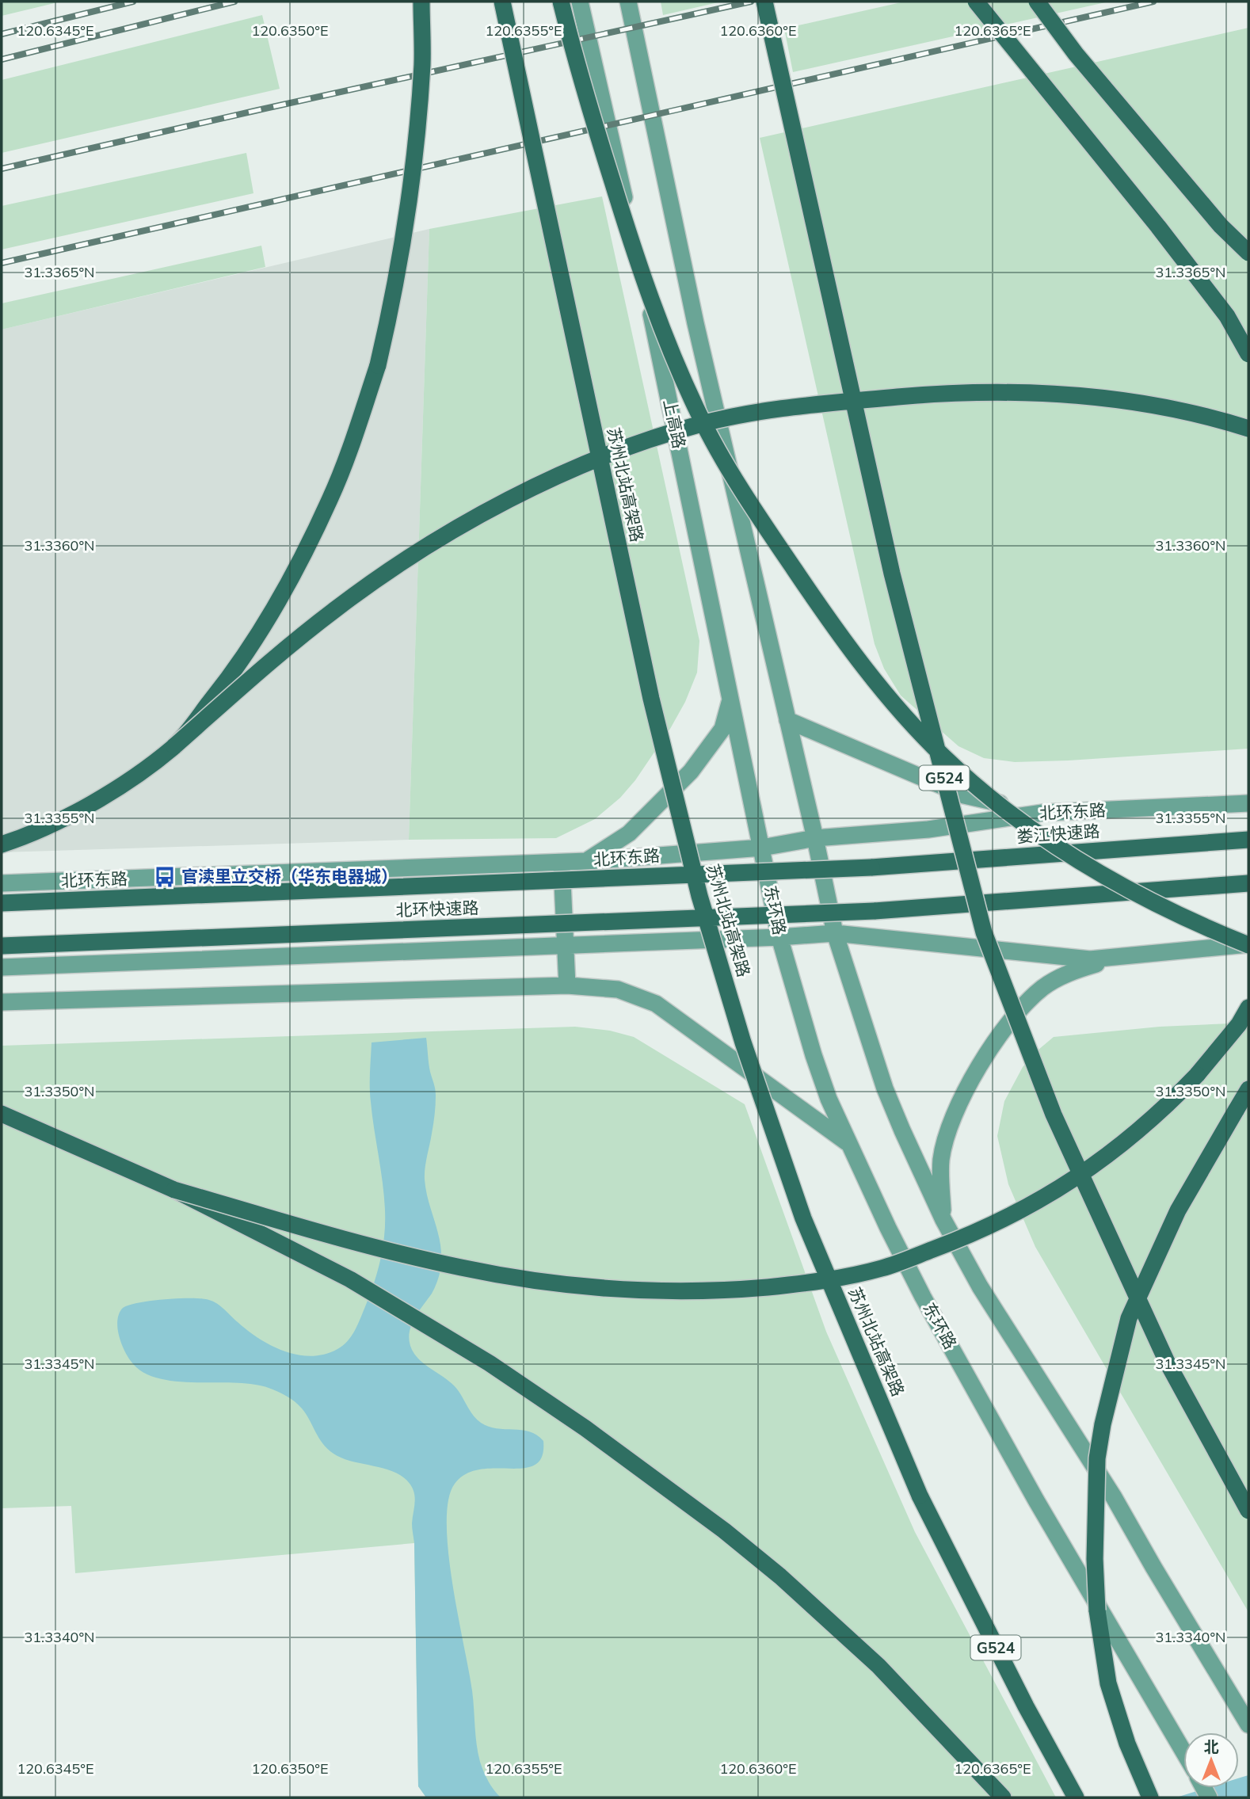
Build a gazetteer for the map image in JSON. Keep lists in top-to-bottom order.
{
  "streets": {
    "highway": [
      "苏州北站高架路",
      "G524",
      "娄江快速路",
      "北环快速路"
    ],
    "main road": ["上高路", "北环东路", "东环路"]
  },
  "crossings": [
    ["上高路", "北环东路"],
    ["上高路", "东环路"],
    ["北环东路", "东环路"],
    ["娄江快速路", "北环快速路"]
  ],
  "places": {
    "bus stop": ["官渎里立交桥（华东电器城）"]
  },
  "north": "top",
  "coordinates": [
    "120.6345°E",
    "120.6350°E",
    "120.6355°E",
    "120.6360°E",
    "120.6365°E",
    "31.3365°N",
    "31.3360°N",
    "31.3355°N",
    "31.3350°N",
    "31.3345°N",
    "31.3340°N"
  ]
}
